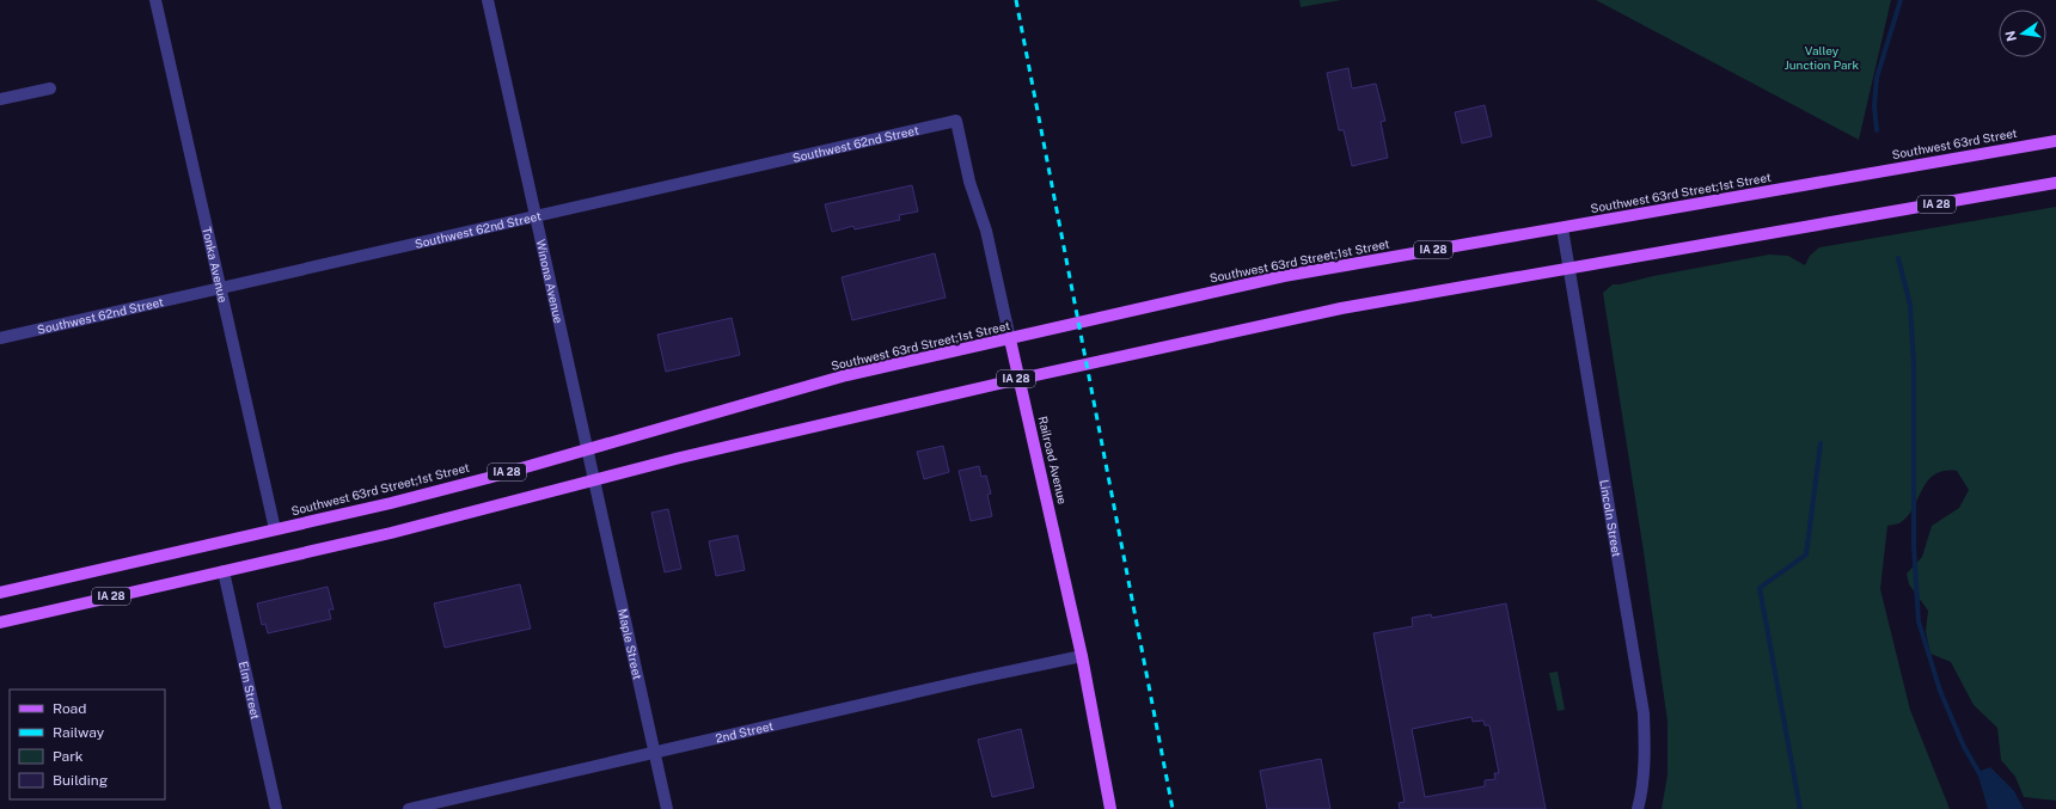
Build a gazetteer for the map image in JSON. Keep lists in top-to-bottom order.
{
  "streets": {
    "main road": [
      "Southwest 63rd Street",
      "Southwest 63rd Street;1st Street",
      "IA 28",
      "Railroad Avenue"
    ],
    "street": [
      "Southwest 62nd Street",
      "Tonka Avenue",
      "Winona Avenue",
      "Lincoln Street",
      "Maple Street",
      "Elm Street",
      "2nd Street"
    ]
  },
  "crossings": [
    ["Southwest 62nd Street", "Tonka Avenue"],
    ["Southwest 62nd Street", "Winona Avenue"],
    ["Southwest 62nd Street", "Railroad Avenue"],
    ["Southwest 63rd Street", "Southwest 63rd Street;1st Street"],
    ["Southwest 63rd Street;1st Street", "Tonka Avenue"],
    ["Southwest 63rd Street;1st Street", "Winona Avenue"],
    ["Southwest 63rd Street;1st Street", "Railroad Avenue"],
    ["Southwest 63rd Street;1st Street", "Lincoln Street"],
    ["IA 28", "Winona Avenue"],
    ["IA 28", "Railroad Avenue"],
    ["IA 28", "Lincoln Street"],
    ["IA 28", "Maple Street"],
    ["IA 28", "Elm Street"],
    ["Winona Avenue", "Maple Street"],
    ["Railroad Avenue", "2nd Street"],
    ["Maple Street", "2nd Street"]
  ],
  "parks": ["Valley Junction Park"],
  "legend": [
    "Road",
    "Railway",
    "Park",
    "Building"
  ],
  "north": "left"
}
